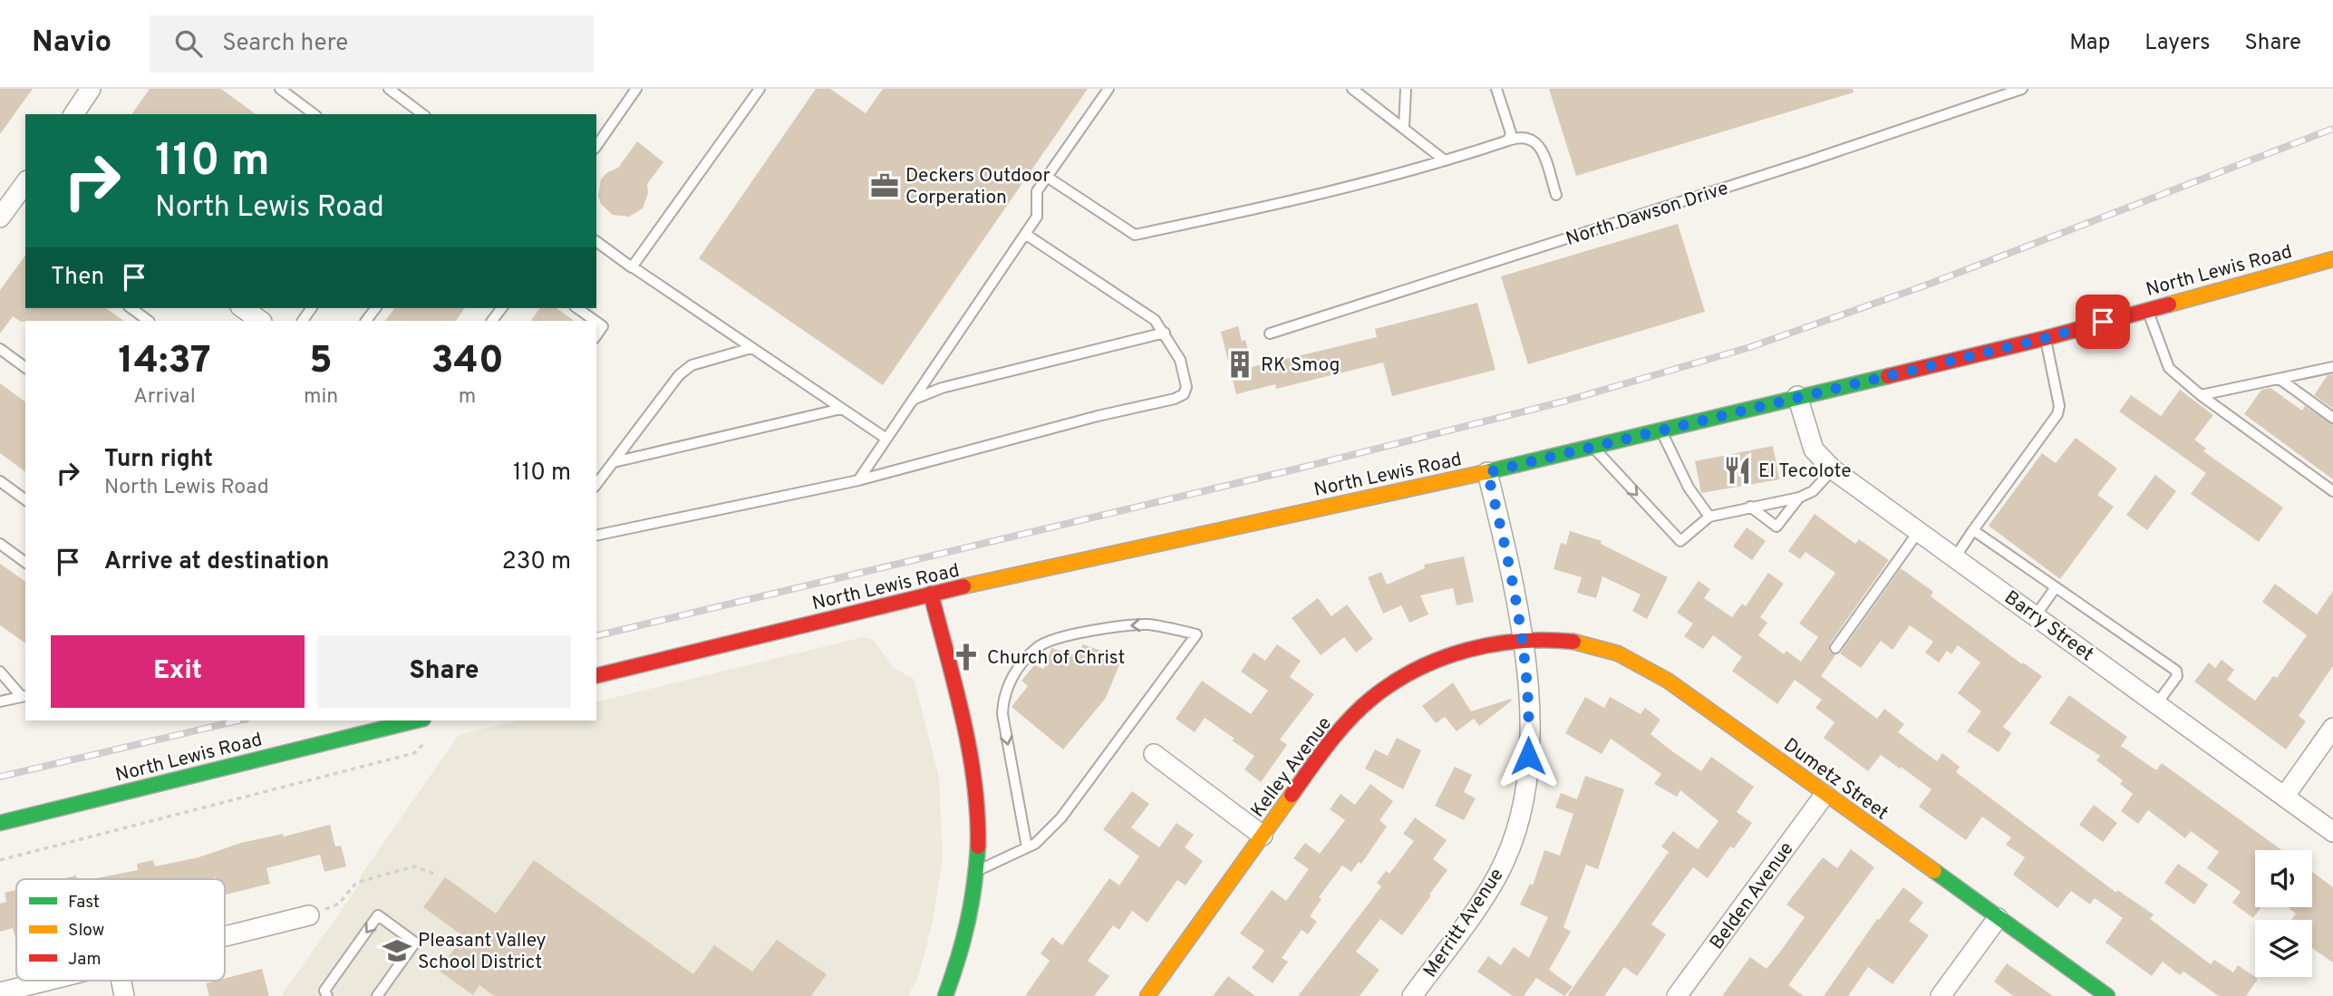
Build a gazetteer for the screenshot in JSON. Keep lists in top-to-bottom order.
{
  "streets": {
    "main road": ["North Lewis Road", "Kelley Avenue", "Dumetz Street"],
    "street": ["Barry Street", "Belden Avenue", "Merritt Avenue"],
    "lane": ["North Dawson Drive"]
  },
  "crossings": [
    ["North Lewis Road", "Barry Street"],
    ["North Lewis Road", "Merritt Avenue"],
    ["Kelley Avenue", "Dumetz Street"],
    ["Kelley Avenue", "Merritt Avenue"],
    ["Dumetz Street", "Belden Avenue"],
    ["Dumetz Street", "Merritt Avenue"]
  ],
  "places": {
    "office": ["Deckers Outdoor Corperation"],
    "building": ["RK Smog"],
    "restaurant": ["El Tecolote"],
    "church": ["Church of Christ"],
    "school or university": ["Pleasant Valley School District"]
  },
  "legend": ["Fast", "Slow", "Jam"],
  "page": {
    "header": "Navio",
    "search": "Search here",
    "nav": ["Map", "Layers", "Share"],
    "turn": ["110 m", "North Lewis Road"],
    "then": "Then",
    "eta": [
      "14:37",
      "Arrival",
      "5",
      "min",
      "340",
      "m"
    ],
    "list": [
      {
        "name": "Turn right",
        "note": "North Lewis Road",
        "value": "110 m"
      },
      {
        "name": "Arrive at destination",
        "value": "230 m"
      }
    ],
    "buttons": ["Exit", "Share"]
  }
}
